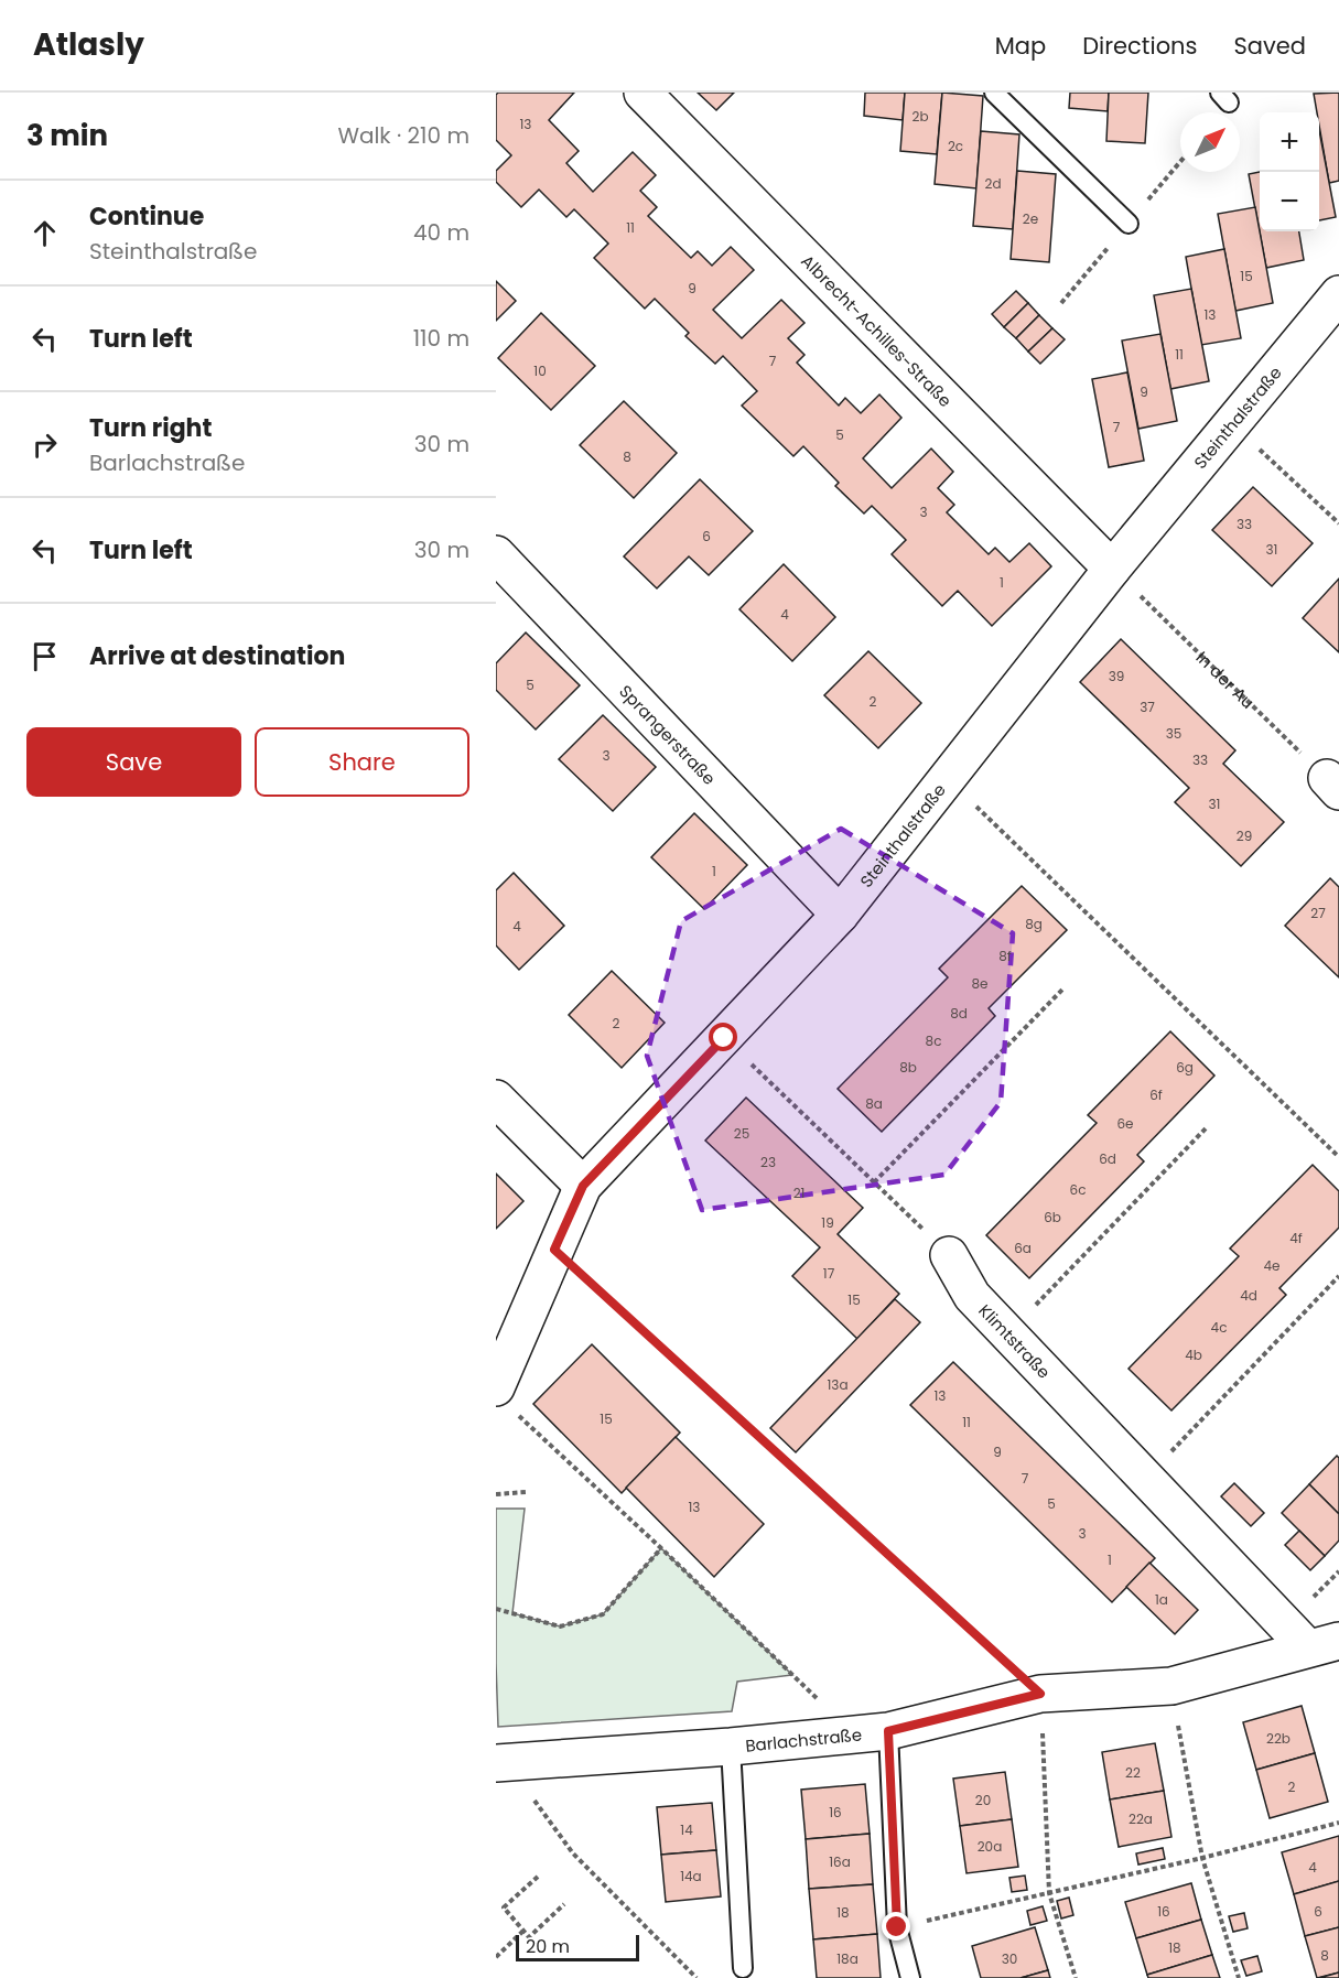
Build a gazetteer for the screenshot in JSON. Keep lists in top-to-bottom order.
{
  "streets": {
    "street": [
      "Albrecht-Achilles-Straße",
      "Steinthalstraße",
      "Sprangerstraße",
      "Klimtstraße",
      "Barlachstraße"
    ],
    "path": ["In der Au"]
  },
  "crossings": [
    ["Albrecht-Achilles-Straße", "Steinthalstraße"],
    ["Albrecht-Achilles-Straße", "In der Au"],
    ["Steinthalstraße", "In der Au"],
    ["Steinthalstraße", "Sprangerstraße"],
    ["Klimtstraße", "Barlachstraße"]
  ],
  "house_numbers": [
    "2b",
    "13",
    "2c",
    "2d",
    "2e",
    "11",
    "15",
    "9",
    "13",
    "11",
    "7",
    "10",
    "9",
    "7",
    "5",
    "8",
    "3",
    "33",
    "6",
    "31",
    "1",
    "4",
    "39",
    "5",
    "2",
    "37",
    "35",
    "3",
    "33",
    "31",
    "29",
    "1",
    "27",
    "8g",
    "4",
    "8f",
    "8e",
    "8d",
    "2",
    "8c",
    "8b",
    "6g",
    "6f",
    "8a",
    "6e",
    "25",
    "6d",
    "23",
    "6c",
    "21",
    "6b",
    "19",
    "4f",
    "6a",
    "4e",
    "17",
    "4d",
    "15",
    "4c",
    "4b",
    "13a",
    "13",
    "15",
    "11",
    "9",
    "7",
    "5",
    "13",
    "3",
    "1",
    "1a",
    "22b",
    "22",
    "2",
    "20",
    "16",
    "22a",
    "14",
    "20a",
    "16a",
    "4",
    "14a",
    "16",
    "6",
    "18",
    "18",
    "8",
    "18a",
    "30"
  ],
  "scale_bar": "20 m",
  "north": "top right",
  "page": {
    "header": "Atlasly",
    "nav": ["Map", "Directions", "Saved"],
    "heading": ["3 min", "Walk · 210 m"],
    "map_buttons": ["+", "−"],
    "list": [
      ["Continue", "Steinthalstraße", "40 m"],
      ["Turn left", "110 m"],
      ["Turn right", "Barlachstraße", "30 m"],
      ["Turn left", "30 m"],
      "Arrive at destination"
    ],
    "buttons": ["Save", "Share"],
    "scale": "20 m"
  }
}
